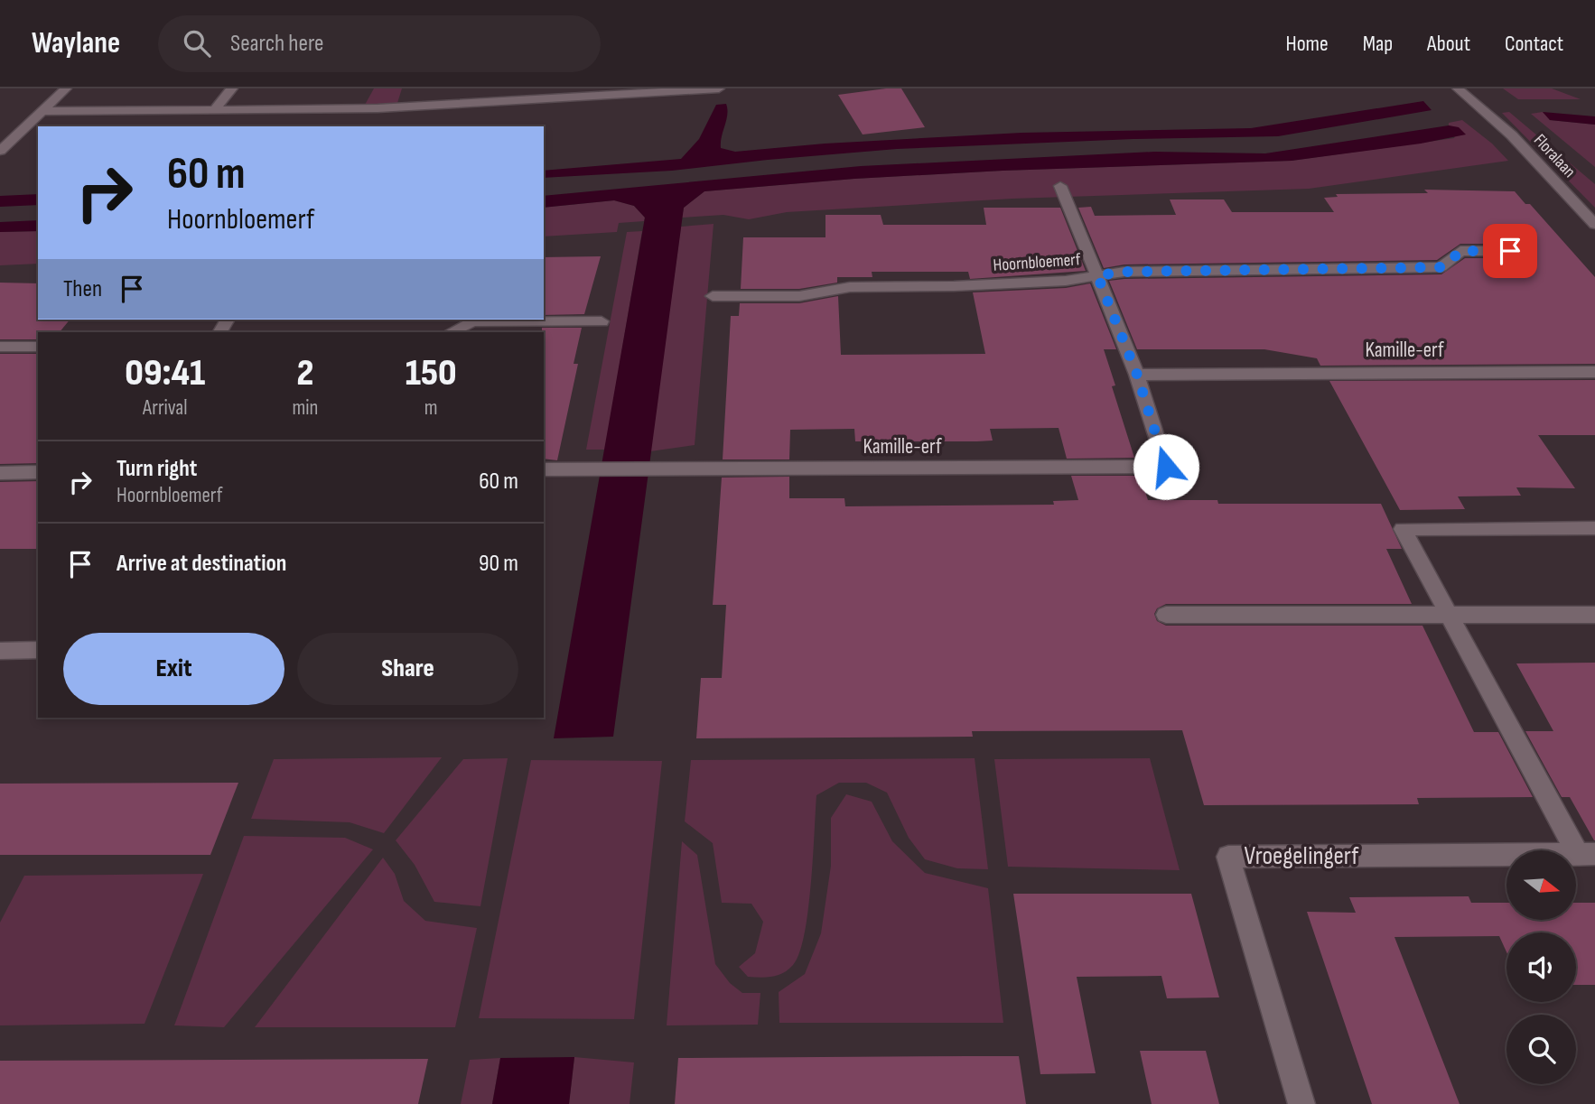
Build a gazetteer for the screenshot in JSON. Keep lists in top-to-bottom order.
{
  "streets": {
    "street": [
      "Floralaan",
      "Hoornbloemerf",
      "Kamille-erf",
      "Vroegelingerf"
    ]
  },
  "crossings": [
    ["Hoornbloemerf", "Kamille-erf"]
  ],
  "north": "right",
  "page": {
    "header": "Waylane",
    "search": "Search here",
    "nav": [
      "Home",
      "Map",
      "About",
      "Contact"
    ],
    "turn": ["60 m", "Hoornbloemerf"],
    "then": "Then",
    "eta": [
      "09:41",
      "Arrival",
      "2",
      "min",
      "150",
      "m"
    ],
    "list": [
      {
        "name": "Turn right",
        "note": "Hoornbloemerf",
        "value": "60 m"
      },
      {
        "name": "Arrive at destination",
        "value": "90 m"
      }
    ],
    "buttons": ["Exit", "Share"]
  }
}
